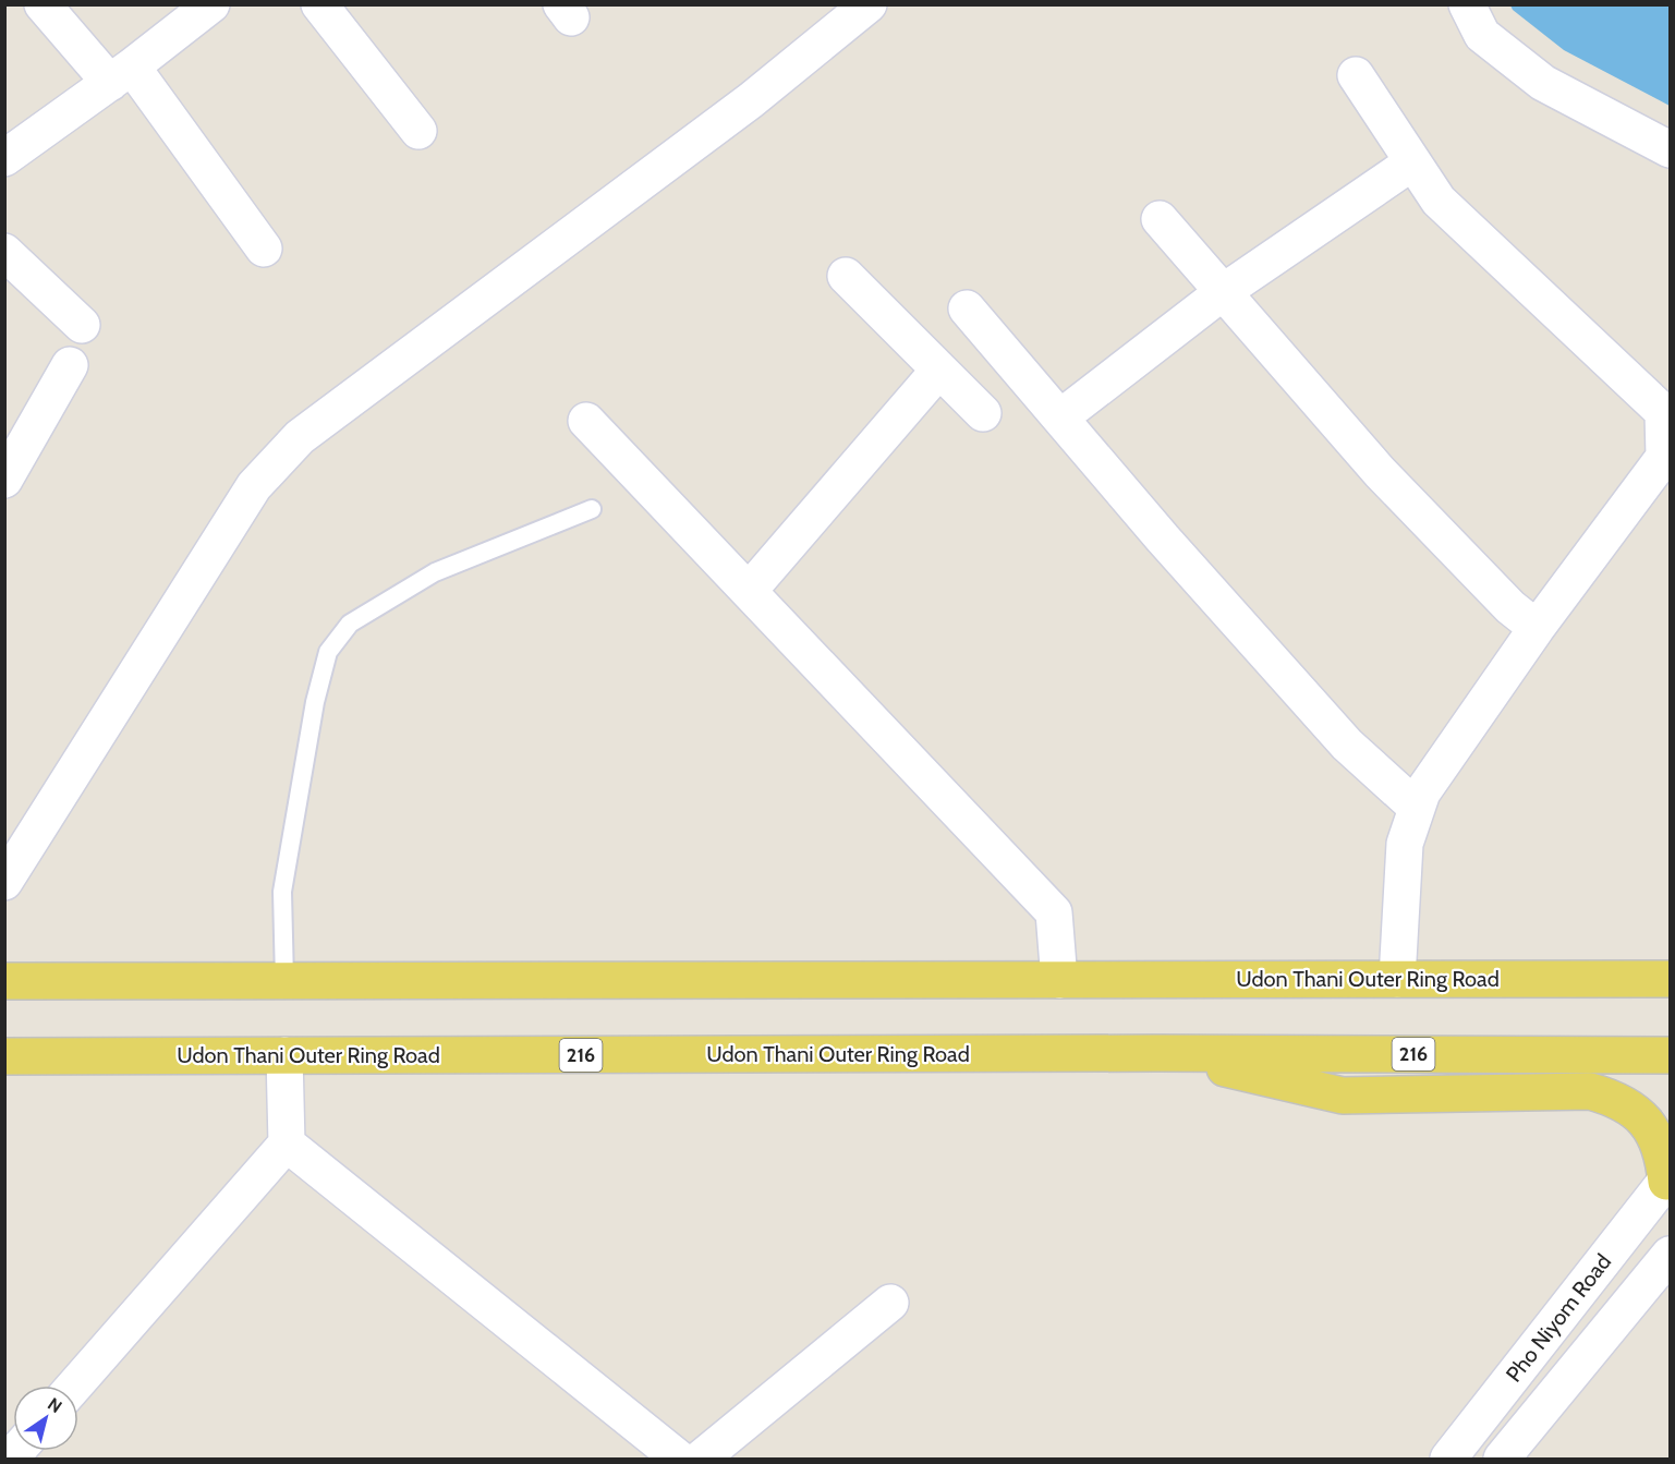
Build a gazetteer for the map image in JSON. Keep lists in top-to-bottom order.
{
  "streets": {
    "main road": ["Udon Thani Outer Ring Road", "216"],
    "street": ["Pho Niyom Road"]
  },
  "north": "top right"
}
